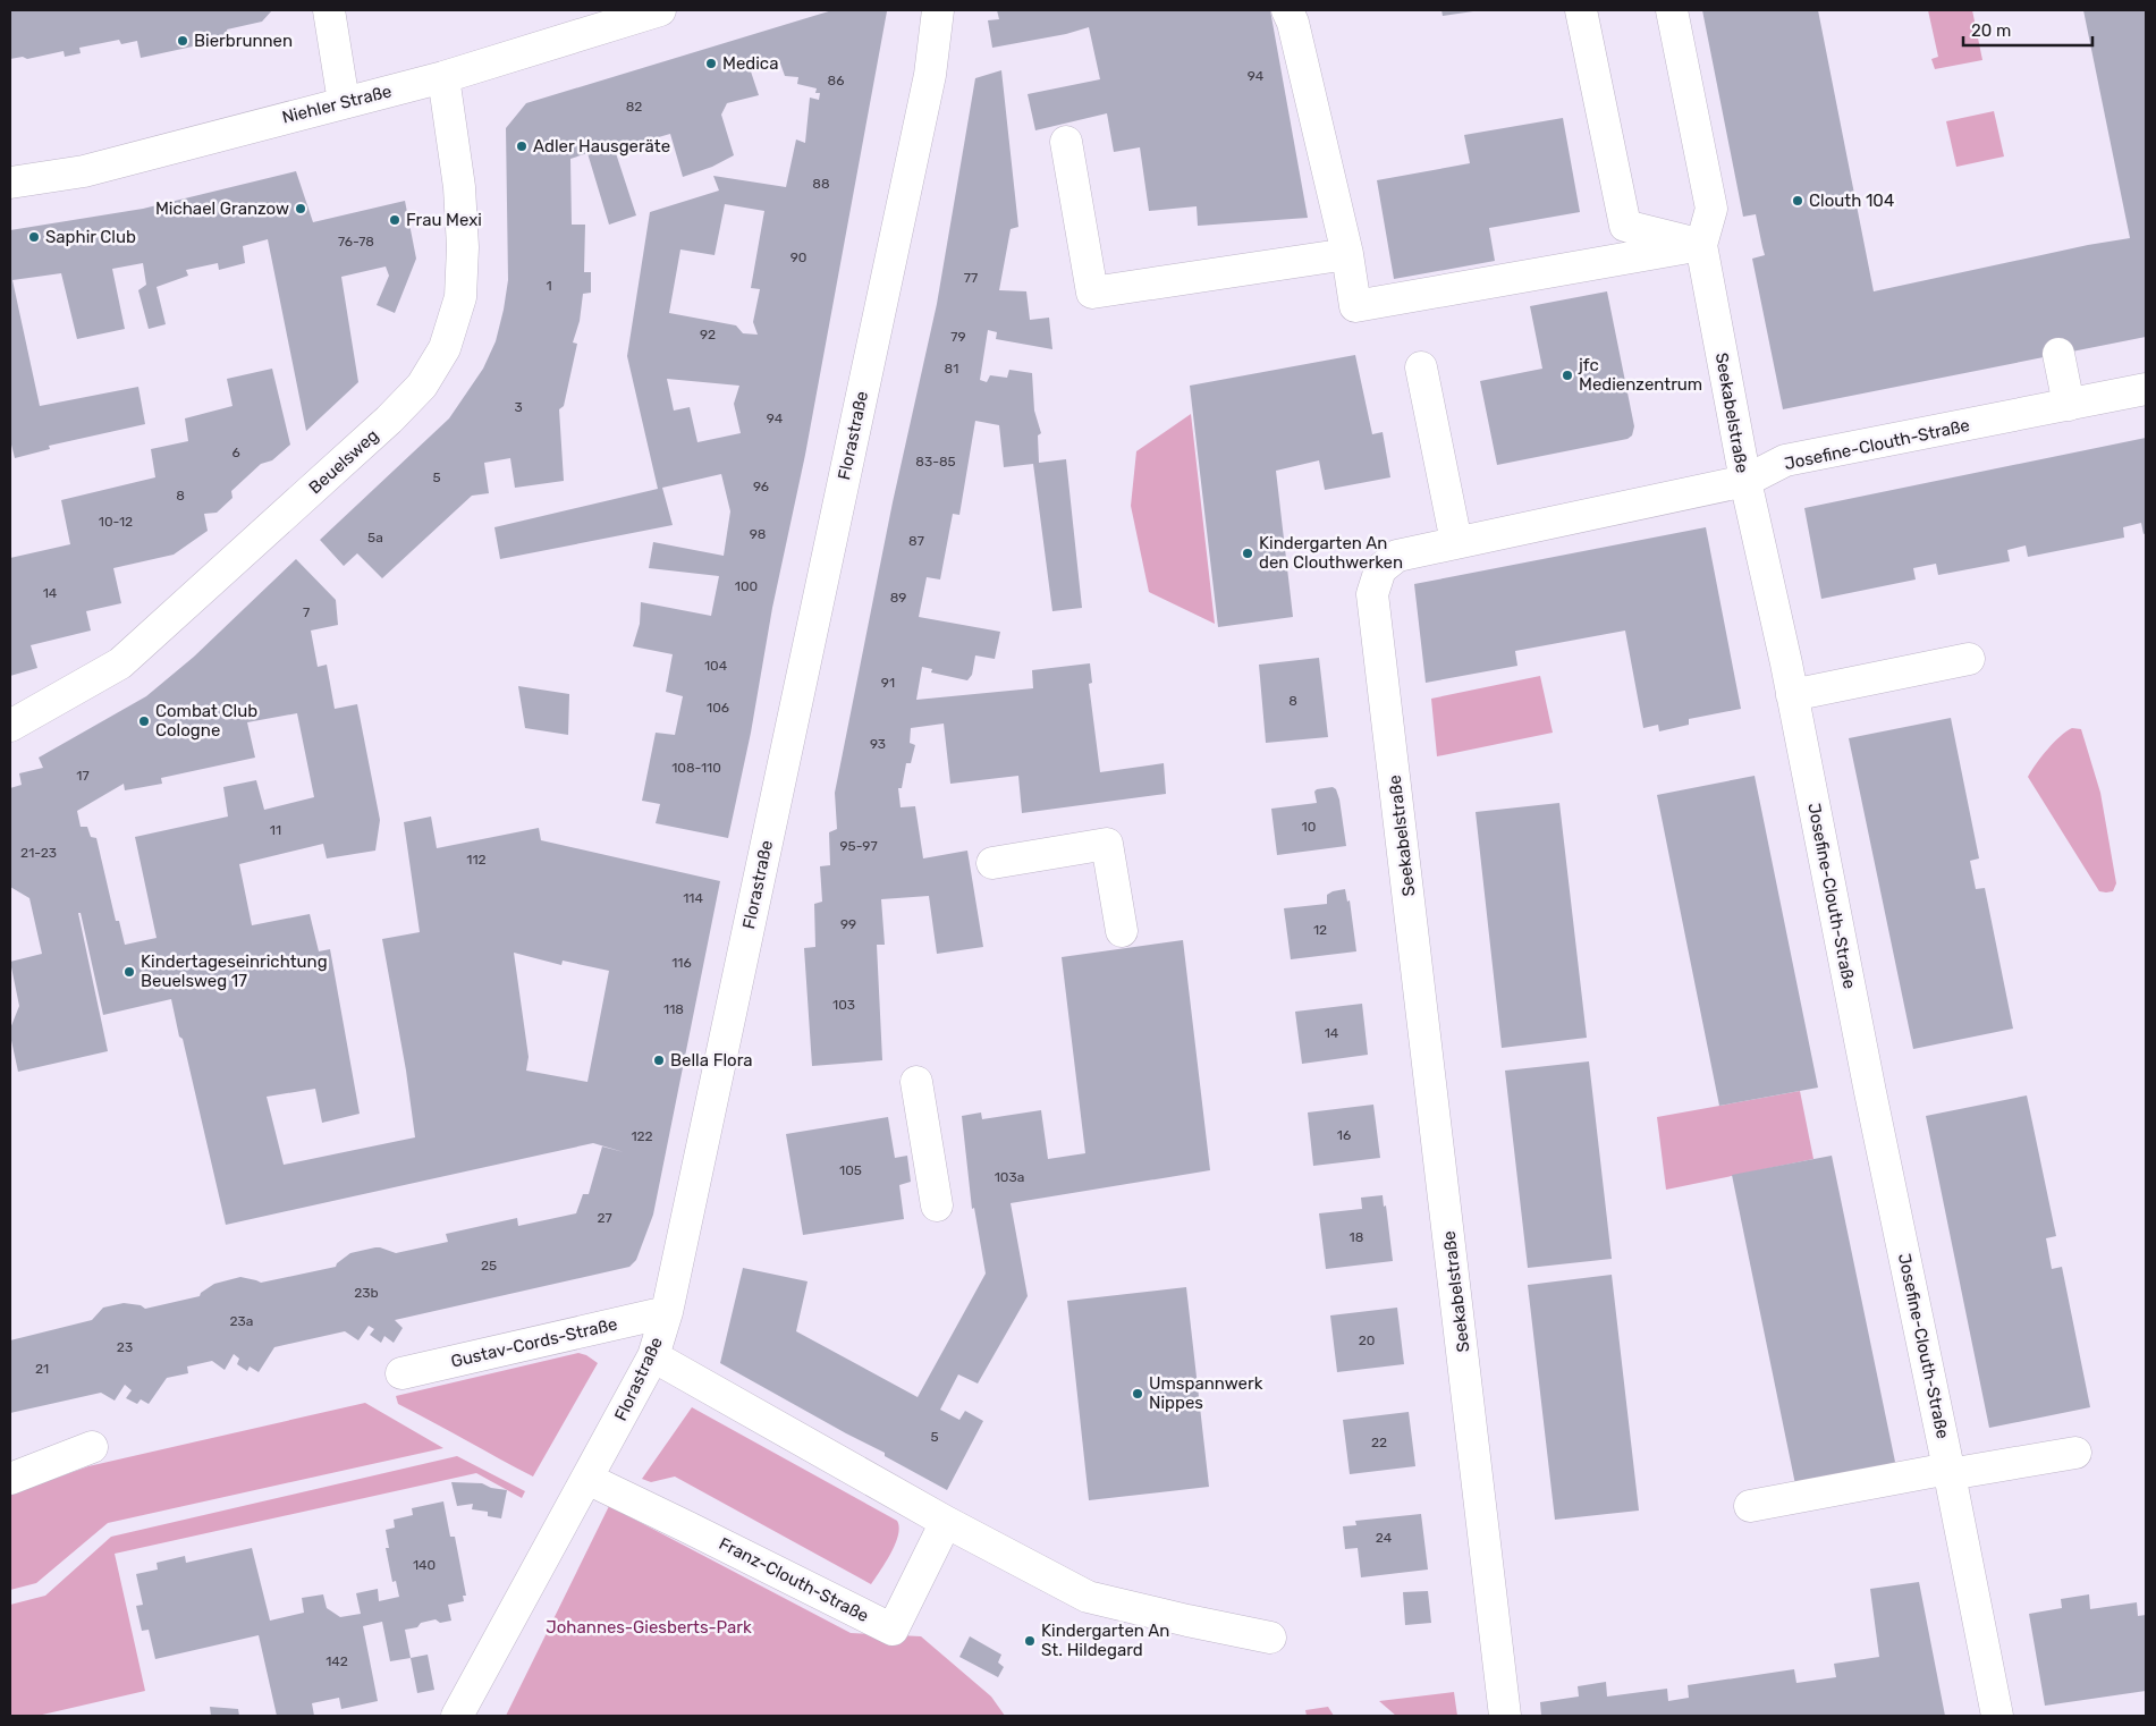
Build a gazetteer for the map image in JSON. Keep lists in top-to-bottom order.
{
  "streets": {
    "street": [
      "Niehler Straße",
      "Seekabelstraße",
      "Florastraße",
      "Josefine-Clouth-Straße",
      "Beuelsweg",
      "Gustav-Cords-Straße",
      "Franz-Clouth-Straße"
    ]
  },
  "crossings": [
    ["Niehler Straße", "Beuelsweg"],
    ["Seekabelstraße", "Josefine-Clouth-Straße"],
    ["Florastraße", "Gustav-Cords-Straße"],
    ["Florastraße", "Franz-Clouth-Straße"]
  ],
  "parks": ["Johannes-Giesberts-Park"],
  "places": [
    "Bierbrunnen",
    "Medica",
    "Adler Hausgeräte",
    "Clouth 104",
    "Michael Granzow",
    "Frau Mexi",
    "Saphir Club",
    "jfc Medienzentrum",
    "Kindergarten An den Clouthwerken",
    "Combat Club Cologne",
    "Kindertageseinrichtung Beuelsweg 17",
    "Bella Flora",
    "Umspannwerk Nippes",
    "Kindergarten An St. Hildegard"
  ],
  "house_numbers": [
    "94",
    "86",
    "82",
    "88",
    "76-78",
    "90",
    "77",
    "1",
    "92",
    "79",
    "81",
    "3",
    "94",
    "6",
    "83-85",
    "5",
    "96",
    "8",
    "10-12",
    "98",
    "5a",
    "87",
    "100",
    "14",
    "89",
    "7",
    "104",
    "91",
    "8",
    "106",
    "93",
    "108-110",
    "17",
    "10",
    "11",
    "95-97",
    "21-23",
    "112",
    "114",
    "99",
    "12",
    "116",
    "103",
    "118",
    "14",
    "16",
    "122",
    "105",
    "103a",
    "27",
    "18",
    "25",
    "23b",
    "23a",
    "20",
    "23",
    "21",
    "5",
    "22",
    "24",
    "140",
    "142"
  ],
  "scale_bar": "20 m"
}
